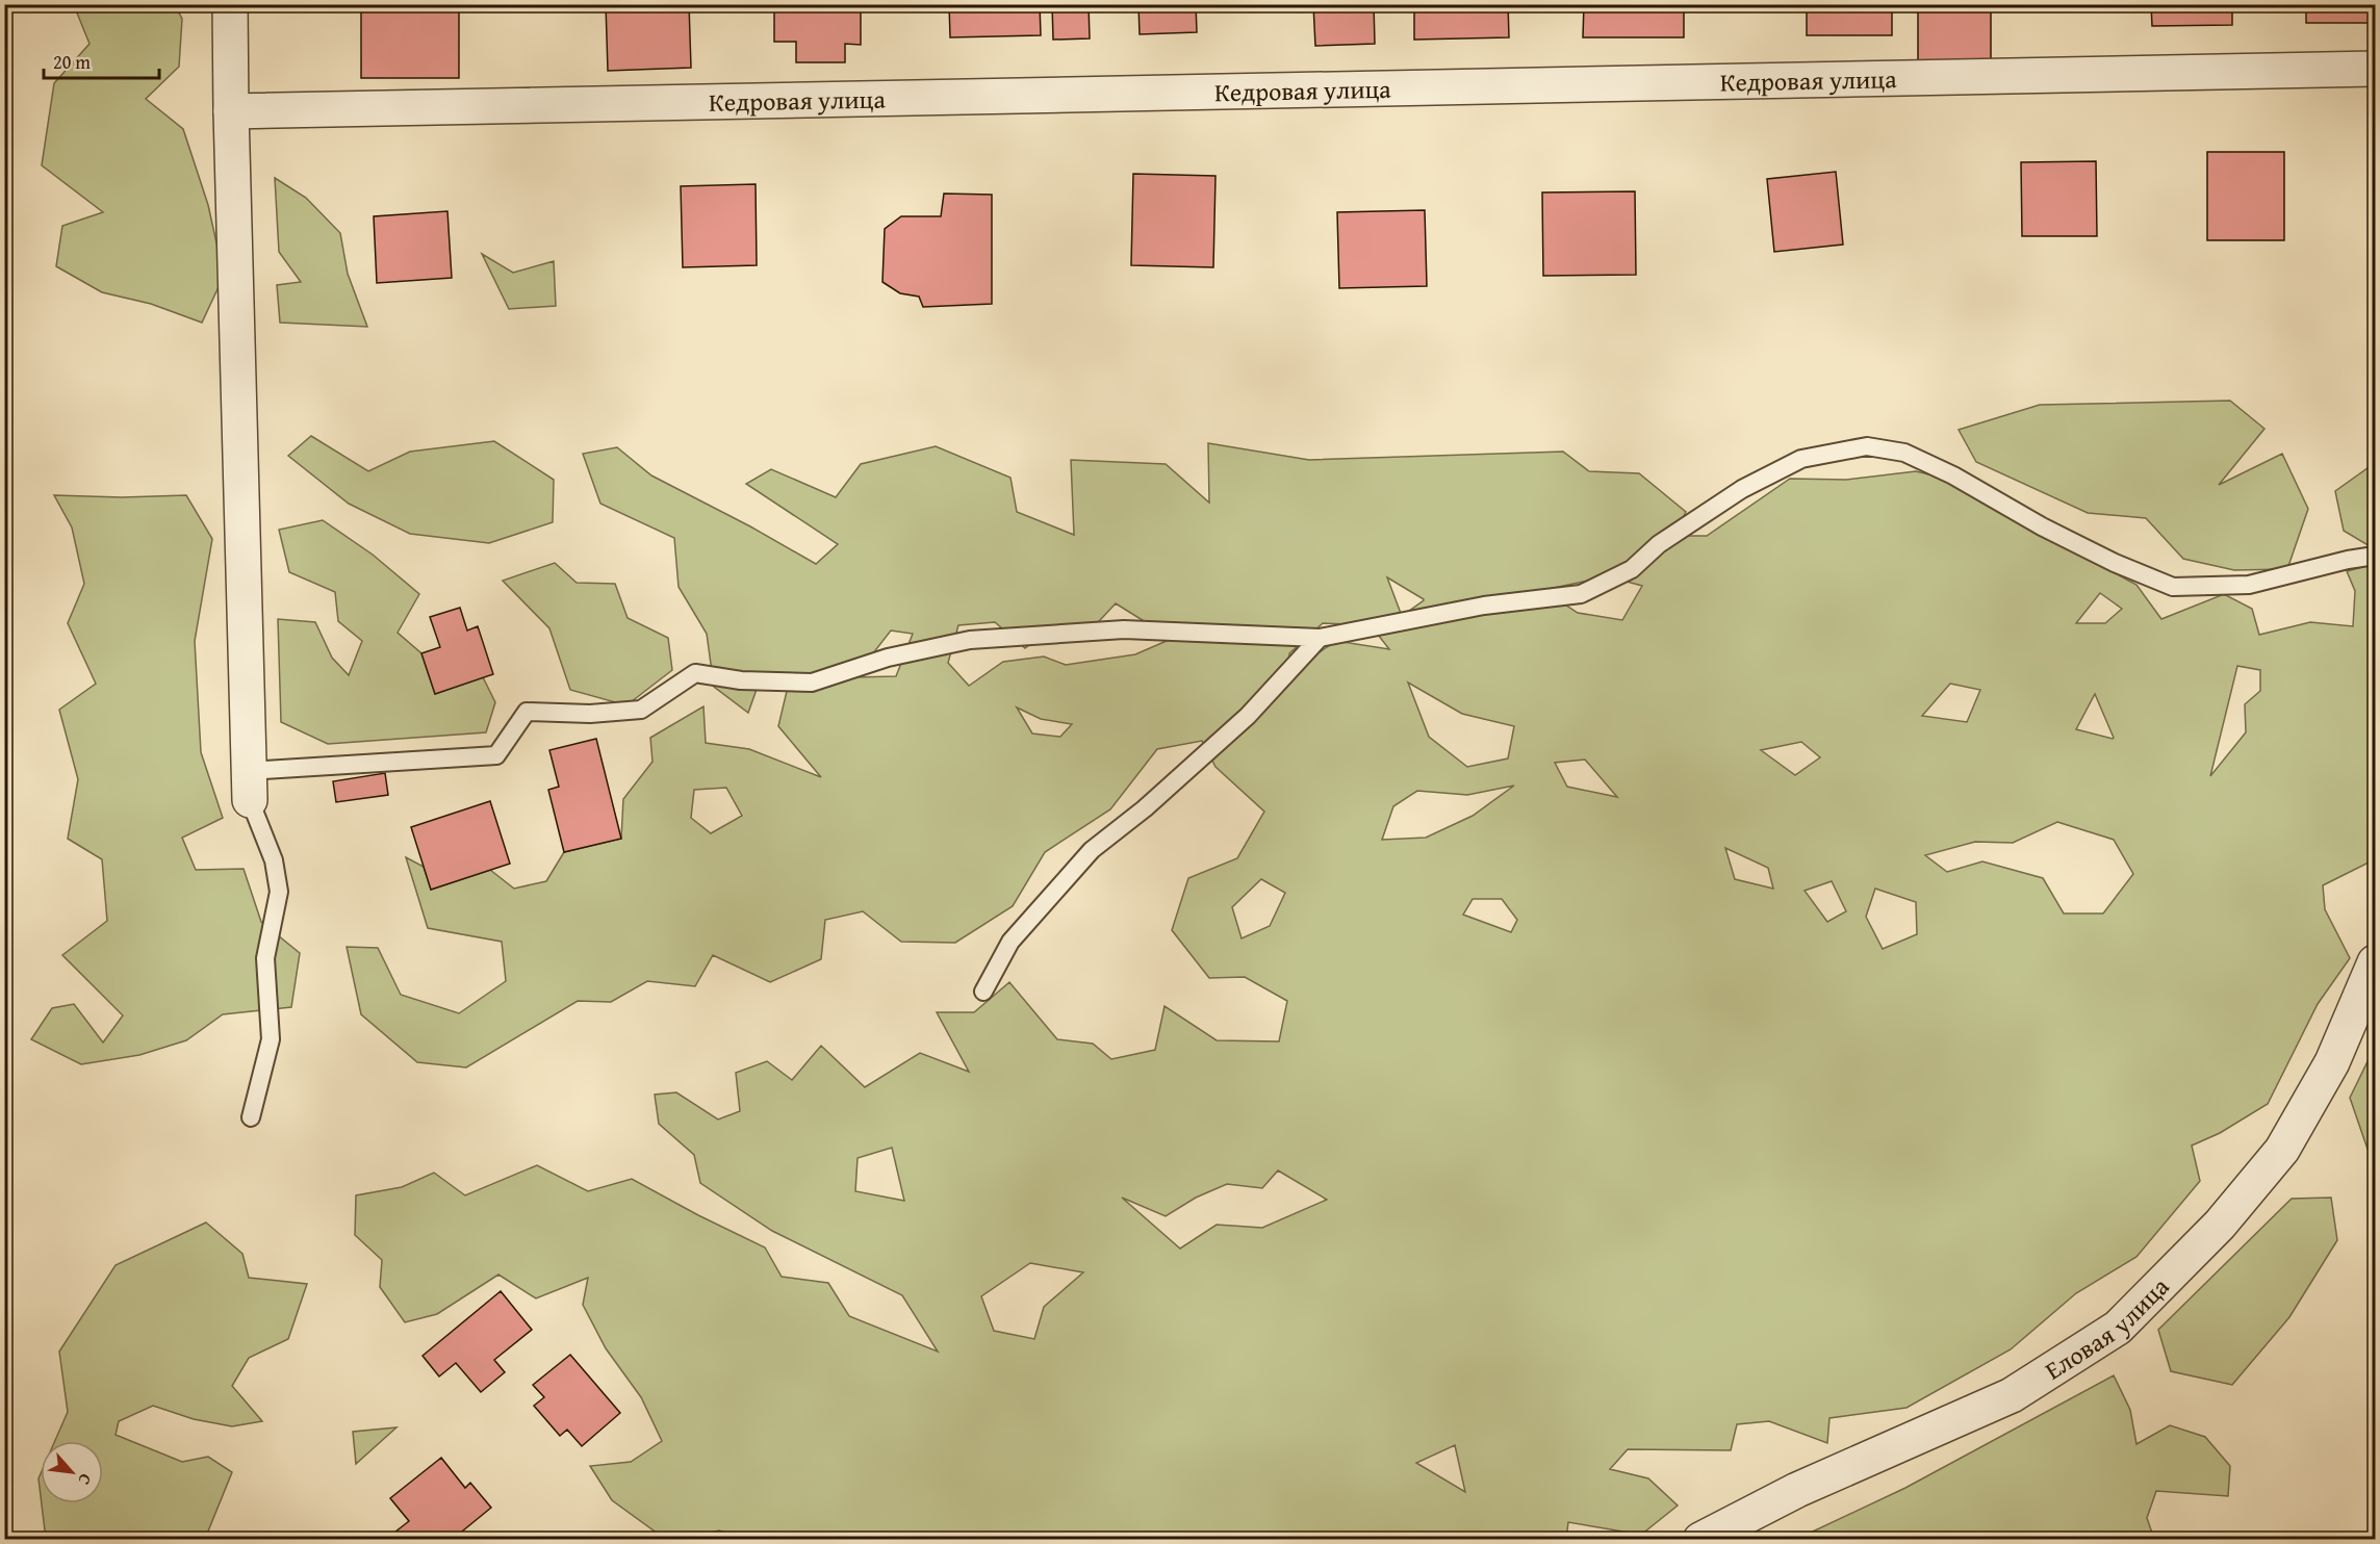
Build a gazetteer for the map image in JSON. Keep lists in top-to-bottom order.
{
  "streets": {
    "street": ["Кедровая улица", "Еловая улица"]
  },
  "scale_bar": "20 m",
  "north": "bottom right"
}
